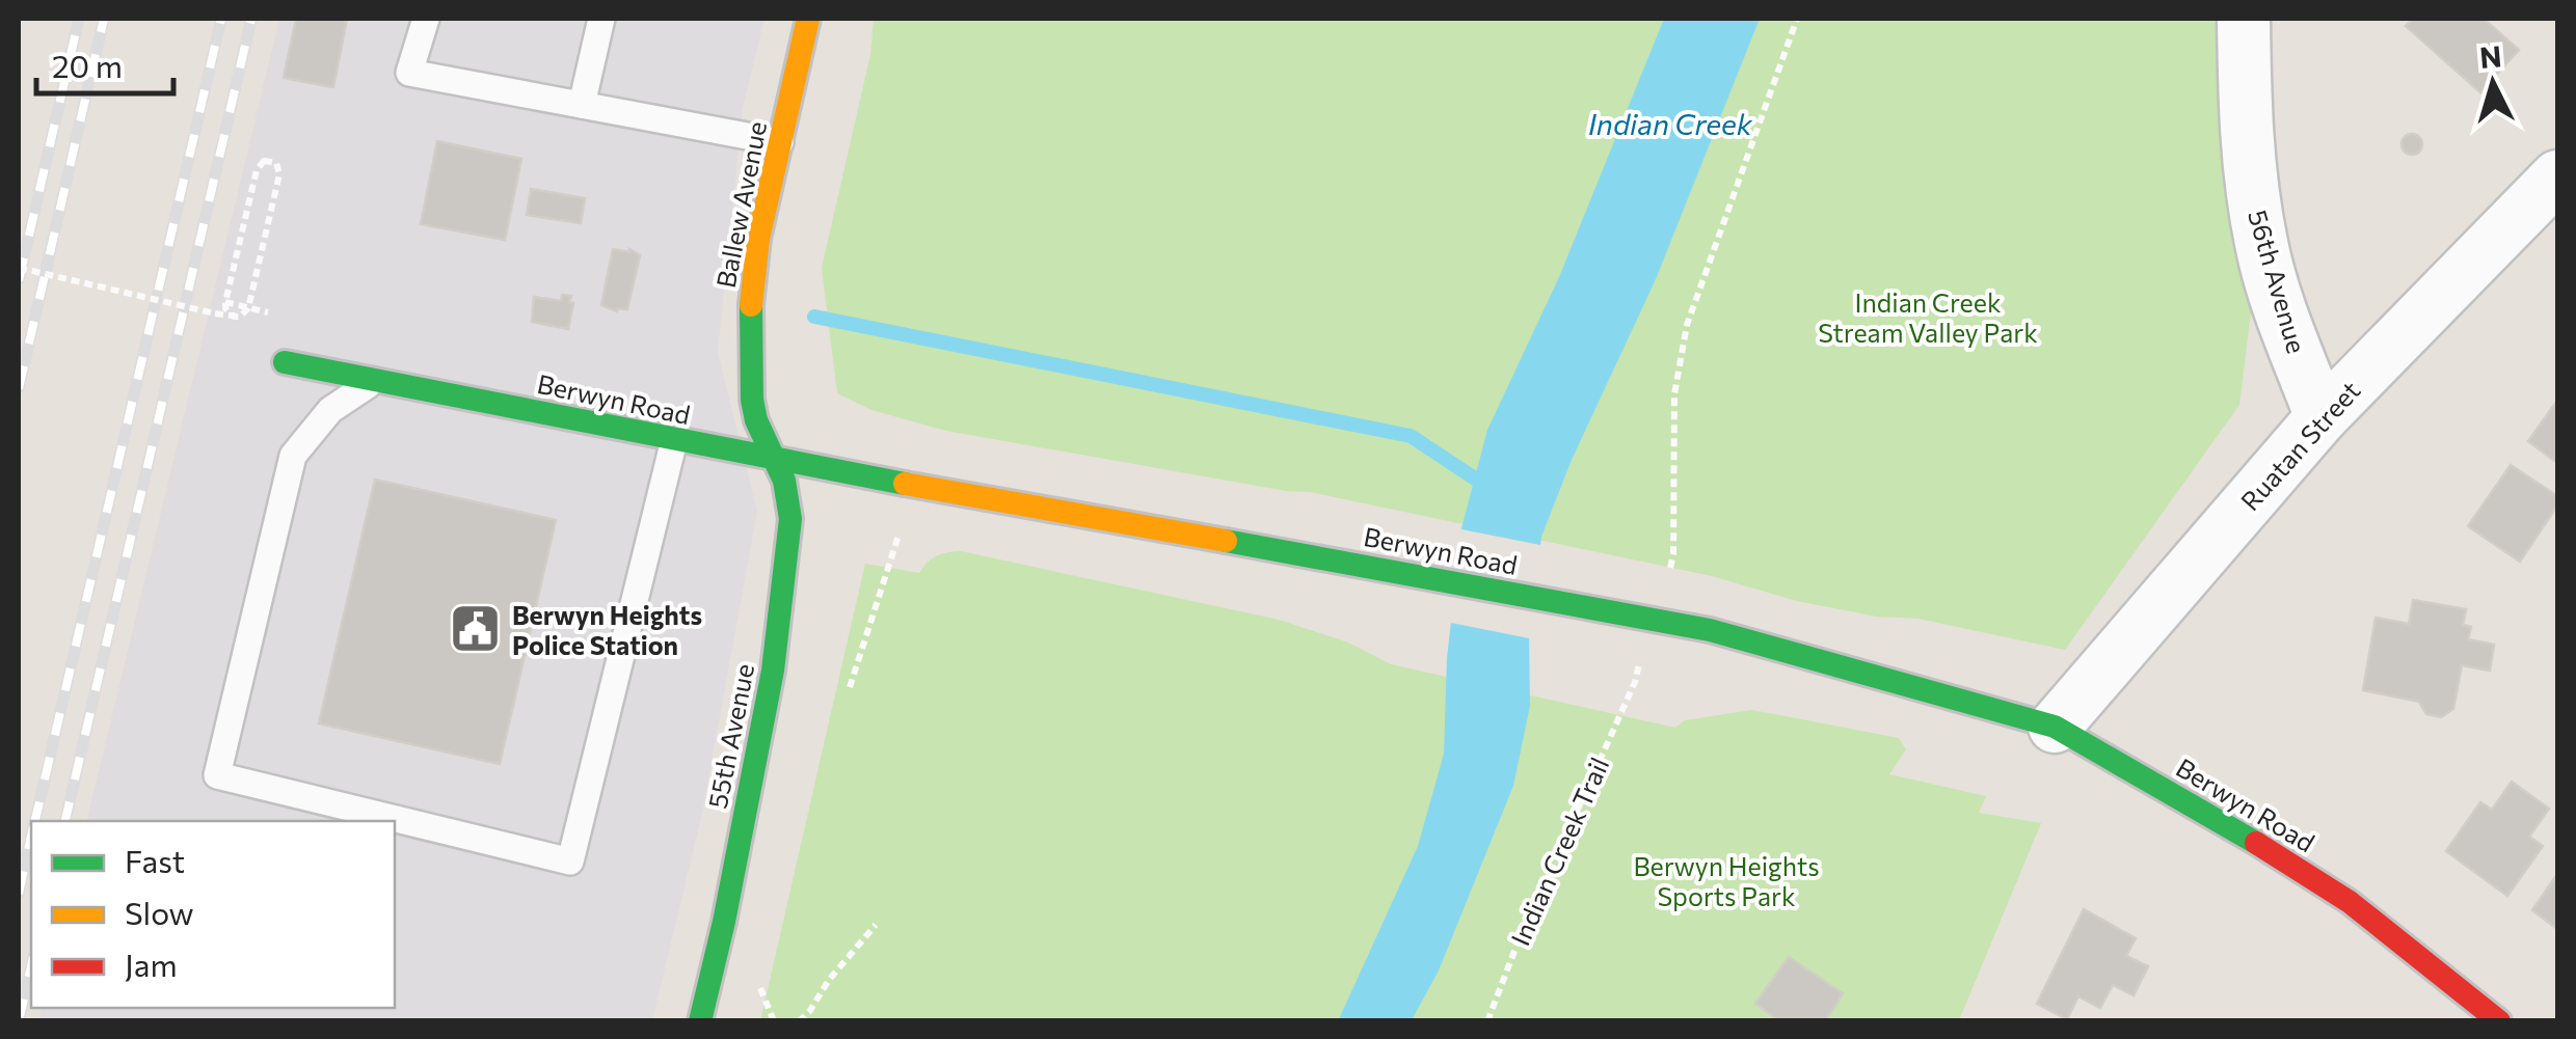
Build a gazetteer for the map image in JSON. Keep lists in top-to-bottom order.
{
  "streets": {
    "street": [
      "Ballew Avenue",
      "56th Avenue",
      "Berwyn Road",
      "Ruatan Street",
      "55th Avenue"
    ],
    "path": ["Indian Creek Trail"]
  },
  "crossings": [
    ["Ballew Avenue", "Berwyn Road"],
    ["Ballew Avenue", "55th Avenue"],
    ["56th Avenue", "Ruatan Street"],
    ["Berwyn Road", "Ruatan Street"],
    ["Berwyn Road", "55th Avenue"]
  ],
  "water": ["Indian Creek"],
  "parks": ["Indian Creek Stream Valley Park", "Berwyn Heights Sports Park"],
  "places": {
    "public building": ["Berwyn Heights Police Station"]
  },
  "legend": ["Fast", "Slow", "Jam"],
  "scale_bar": "20 m",
  "north": "top"
}
